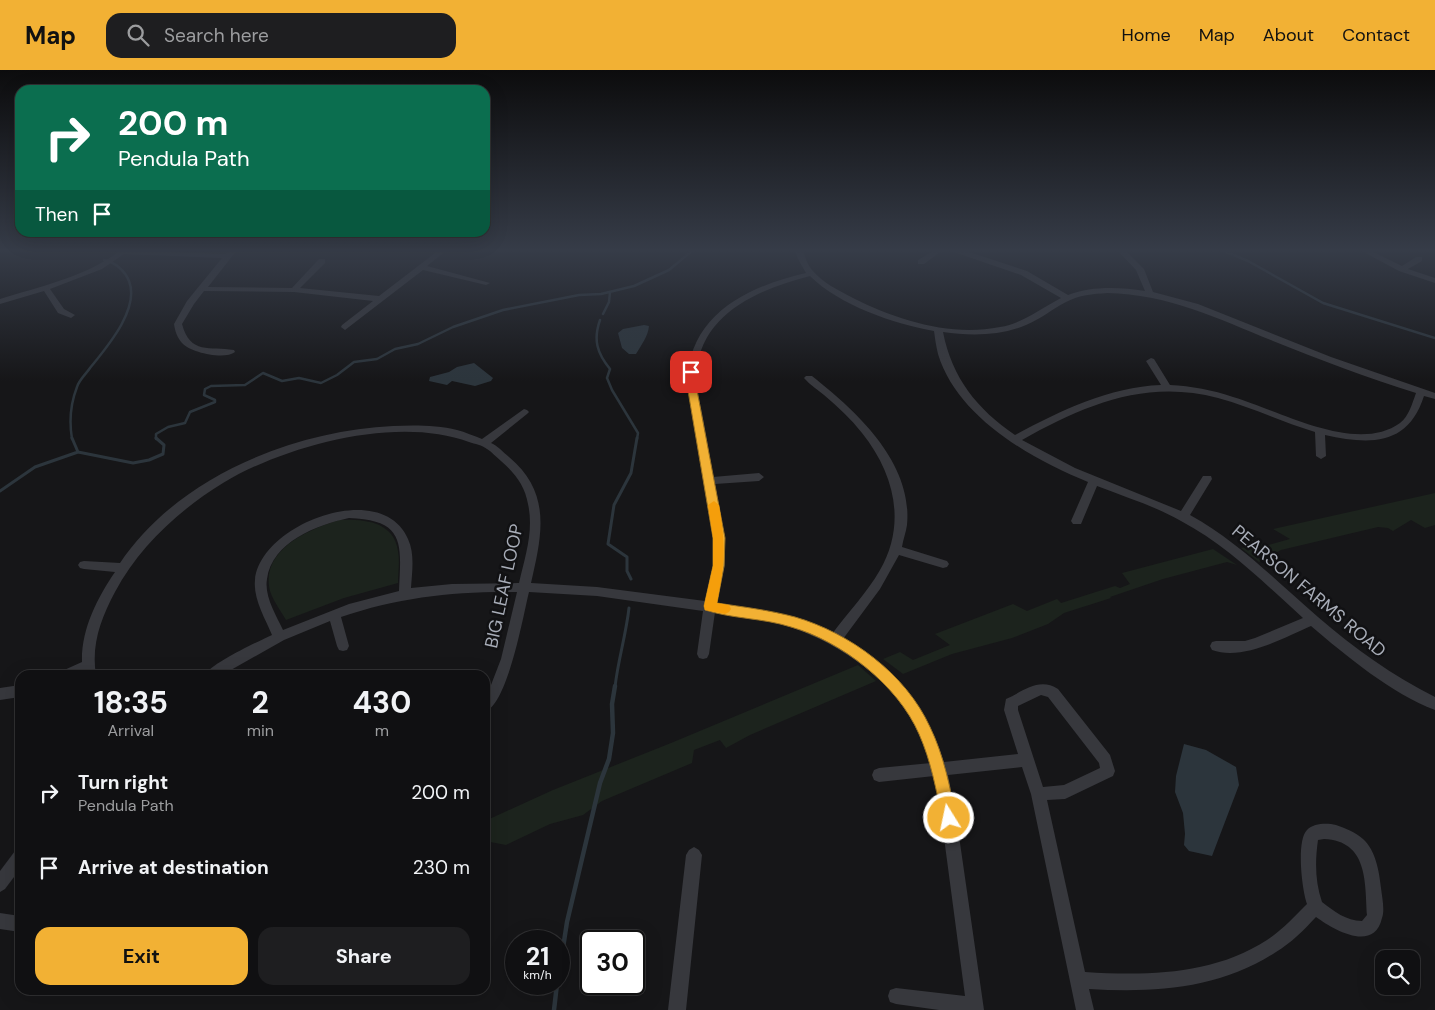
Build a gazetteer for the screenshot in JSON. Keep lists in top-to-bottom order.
{
  "streets": {
    "street": ["BIG LEAF LOOP", "PEARSON FARMS ROAD"]
  },
  "page": {
    "header": "Map",
    "search": "Search here",
    "nav": [
      "Home",
      "Map",
      "About",
      "Contact"
    ],
    "turn": ["200 m", "Pendula Path"],
    "then": "Then",
    "eta": [
      "18:35",
      "Arrival",
      "2",
      "min",
      "430",
      "m"
    ],
    "list": [
      {
        "name": "Turn right",
        "note": "Pendula Path",
        "value": "200 m"
      },
      {
        "name": "Arrive at destination",
        "value": "230 m"
      }
    ],
    "buttons": ["Exit", "Share"],
    "speed": "21 km/h",
    "limit": "30"
  }
}
